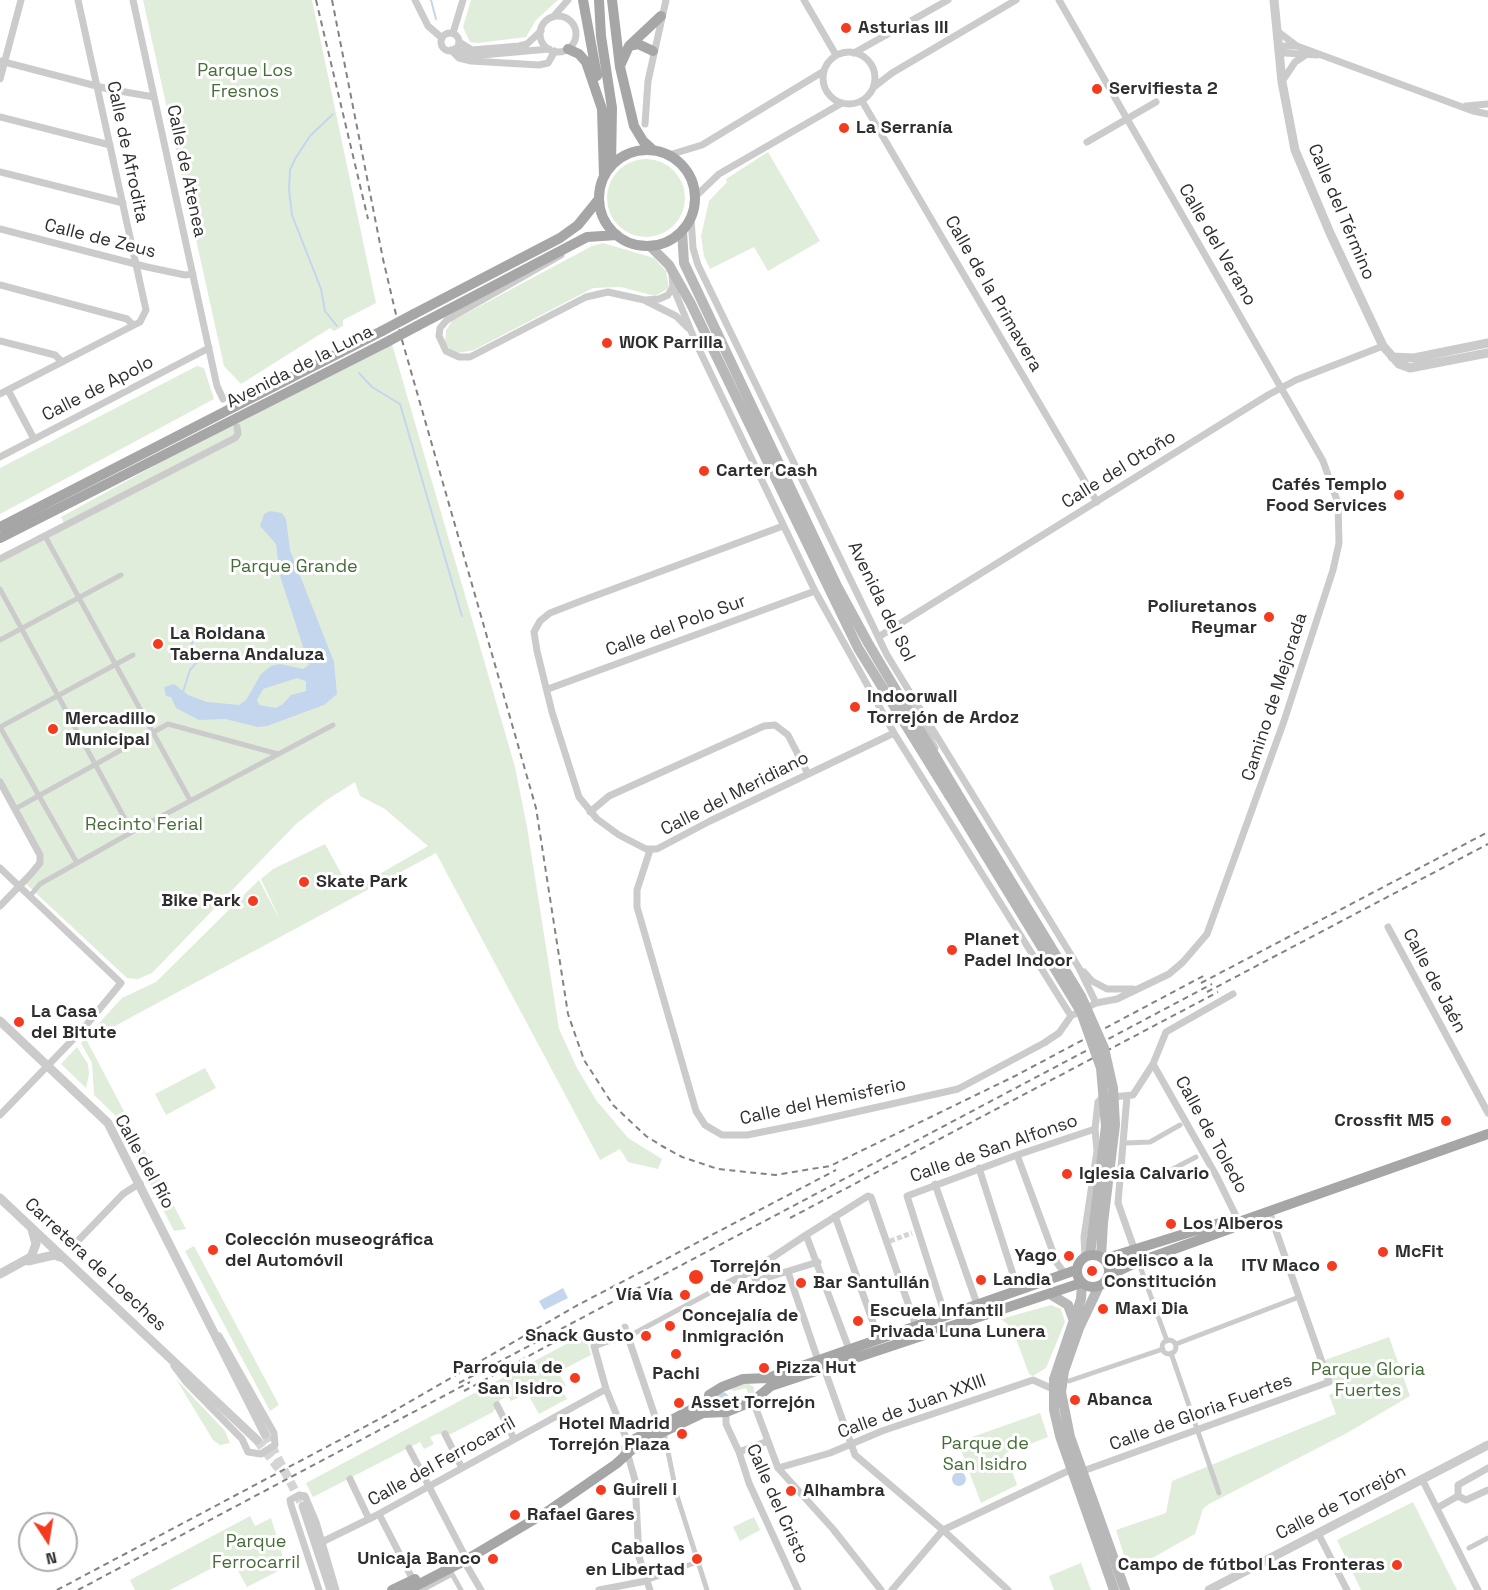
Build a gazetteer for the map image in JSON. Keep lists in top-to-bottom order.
{
  "streets": {
    "main road": ["Avenida de la Luna", "Avenida del Sol"],
    "street": [
      "Calle de Afrodita",
      "Calle de Atenea",
      "Calle del Término",
      "Calle de Zeus",
      "Calle del Verano",
      "Calle de la Primavera",
      "Calle de Apolo",
      "Calle del Otoño",
      "Calle del Polo Sur",
      "Camino de Mejorada",
      "Calle del Meridiano",
      "Calle de Jaén",
      "Calle del Hemisferio",
      "Calle de Toledo",
      "Calle de San Alfonso",
      "Calle del Río",
      "Carretera de Loeches",
      "Calle de Juan XXIII",
      "Calle de Gloria Fuertes",
      "Calle del Ferrocarril",
      "Calle de Torrejón",
      "Calle del Cristo"
    ]
  },
  "crossings": [
    ["Calle de Afrodita", "Calle de Zeus"],
    ["Calle de Atenea", "Calle de Zeus"],
    ["Calle de Atenea", "Calle de Apolo"],
    ["Calle del Término", "Calle del Otoño"],
    ["Calle del Verano", "Calle del Otoño"],
    ["Calle del Verano", "Camino de Mejorada"],
    ["Calle de la Primavera", "Calle del Otoño"],
    ["Avenida de la Luna", "Avenida del Sol"],
    ["Calle del Otoño", "Avenida del Sol"],
    ["Calle del Otoño", "Camino de Mejorada"],
    ["Avenida del Sol", "Camino de Mejorada"],
    ["Calle del Polo Sur", "Calle del Meridiano"],
    ["Calle del Meridiano", "Calle del Hemisferio"],
    ["Calle del Río", "Carretera de Loeches"]
  ],
  "parks": [
    "Parque Los Fresnos",
    "Parque Grande",
    "Recinto Ferial",
    "Parque Gloria Fuertes",
    "Parque de San Isidro",
    "Parque Ferrocarril"
  ],
  "places": [
    "Asturias III",
    "Servifiesta 2",
    "La Serranía",
    "WOK Parrilla",
    "Carter Cash",
    "Cafés Templo Food Services",
    "Poliuretanos Reymar",
    "La Roldana Taberna Andaluza",
    "Indoorwall Torrejón de Ardoz",
    "Mercadillo Municipal",
    "Skate Park",
    "Bike Park",
    "Planet Padel Indoor",
    "La Casa del Bitute",
    "Crossfit M5",
    "Iglesia Calvario",
    "Los Alberos",
    "Colección museográfica del Automóvil",
    "McFit",
    "Yago",
    "ITV Maco",
    "Obelisco a la Constitución",
    "Torrejón de Ardoz",
    "Landia",
    "Bar Santullán",
    "Vía Vía",
    "Maxi Dia",
    "Escuela Infantil Privada Luna Lunera",
    "Concejalía de Inmigración",
    "Snack Gusto",
    "Pachi",
    "Pizza Hut",
    "Parroquia de San Isidro",
    "Abanca",
    "Asset Torrejón",
    "Hotel Madrid Torrejón Plaza",
    "Guireli I",
    "Alhambra",
    "Rafael Gares",
    "Unicaja Banco",
    "Caballos en Libertad",
    "Campo de fútbol Las Fronteras"
  ],
  "north": "bottom"
}
